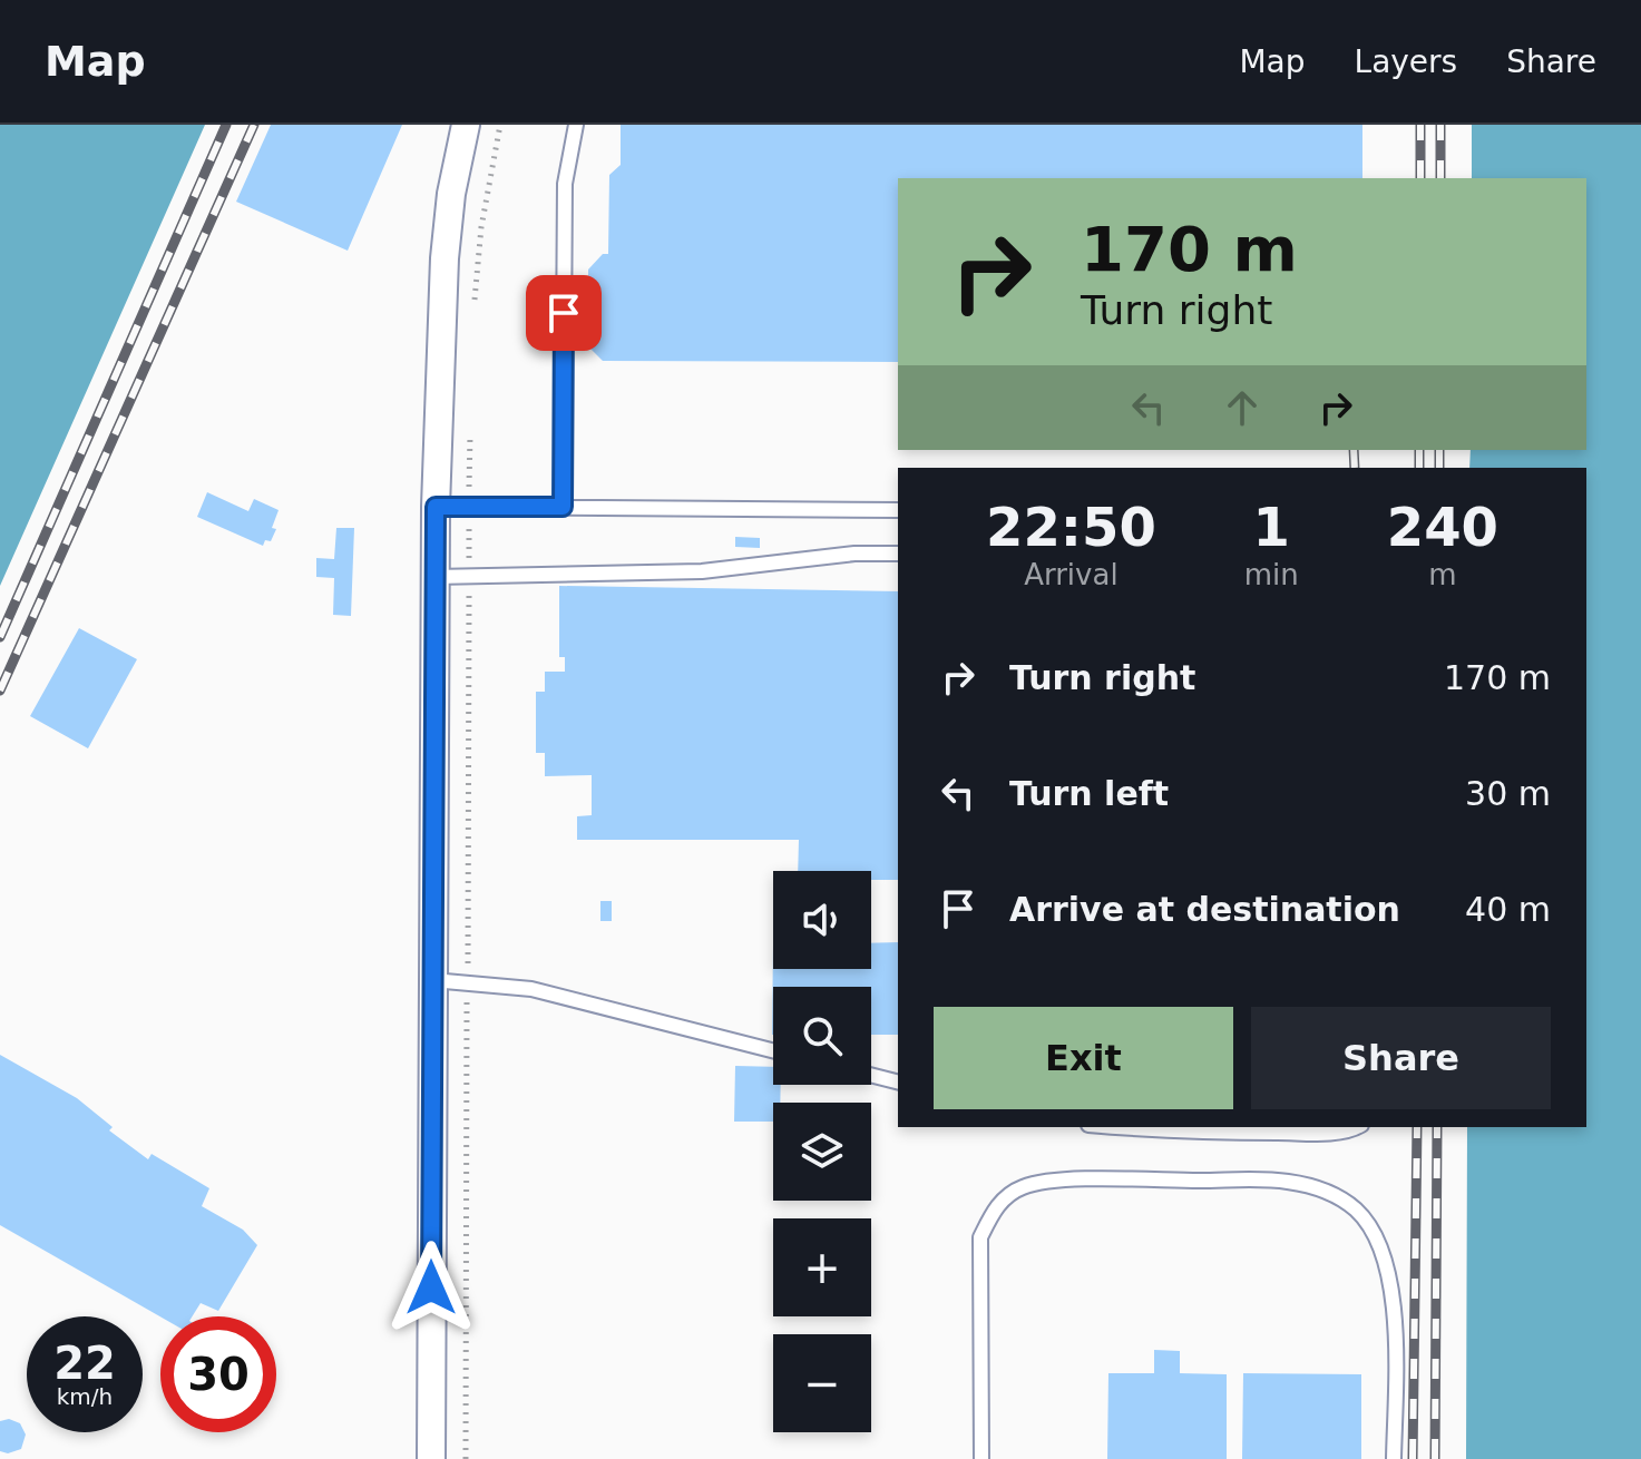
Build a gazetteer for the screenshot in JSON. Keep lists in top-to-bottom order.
{
  "page": {
    "header": "Map",
    "nav": ["Map", "Layers", "Share"],
    "turn": ["170 m", "Turn right"],
    "eta": [
      "22:50",
      "Arrival",
      "1",
      "min",
      "240",
      "m"
    ],
    "list": [
      {
        "name": "Turn right",
        "value": "170 m"
      },
      {
        "name": "Turn left",
        "value": "30 m"
      },
      {
        "name": "Arrive at destination",
        "value": "40 m"
      }
    ],
    "map_buttons": ["+", "−"],
    "buttons": ["Exit", "Share"],
    "speed": "22 km/h",
    "limit": "30"
  }
}
